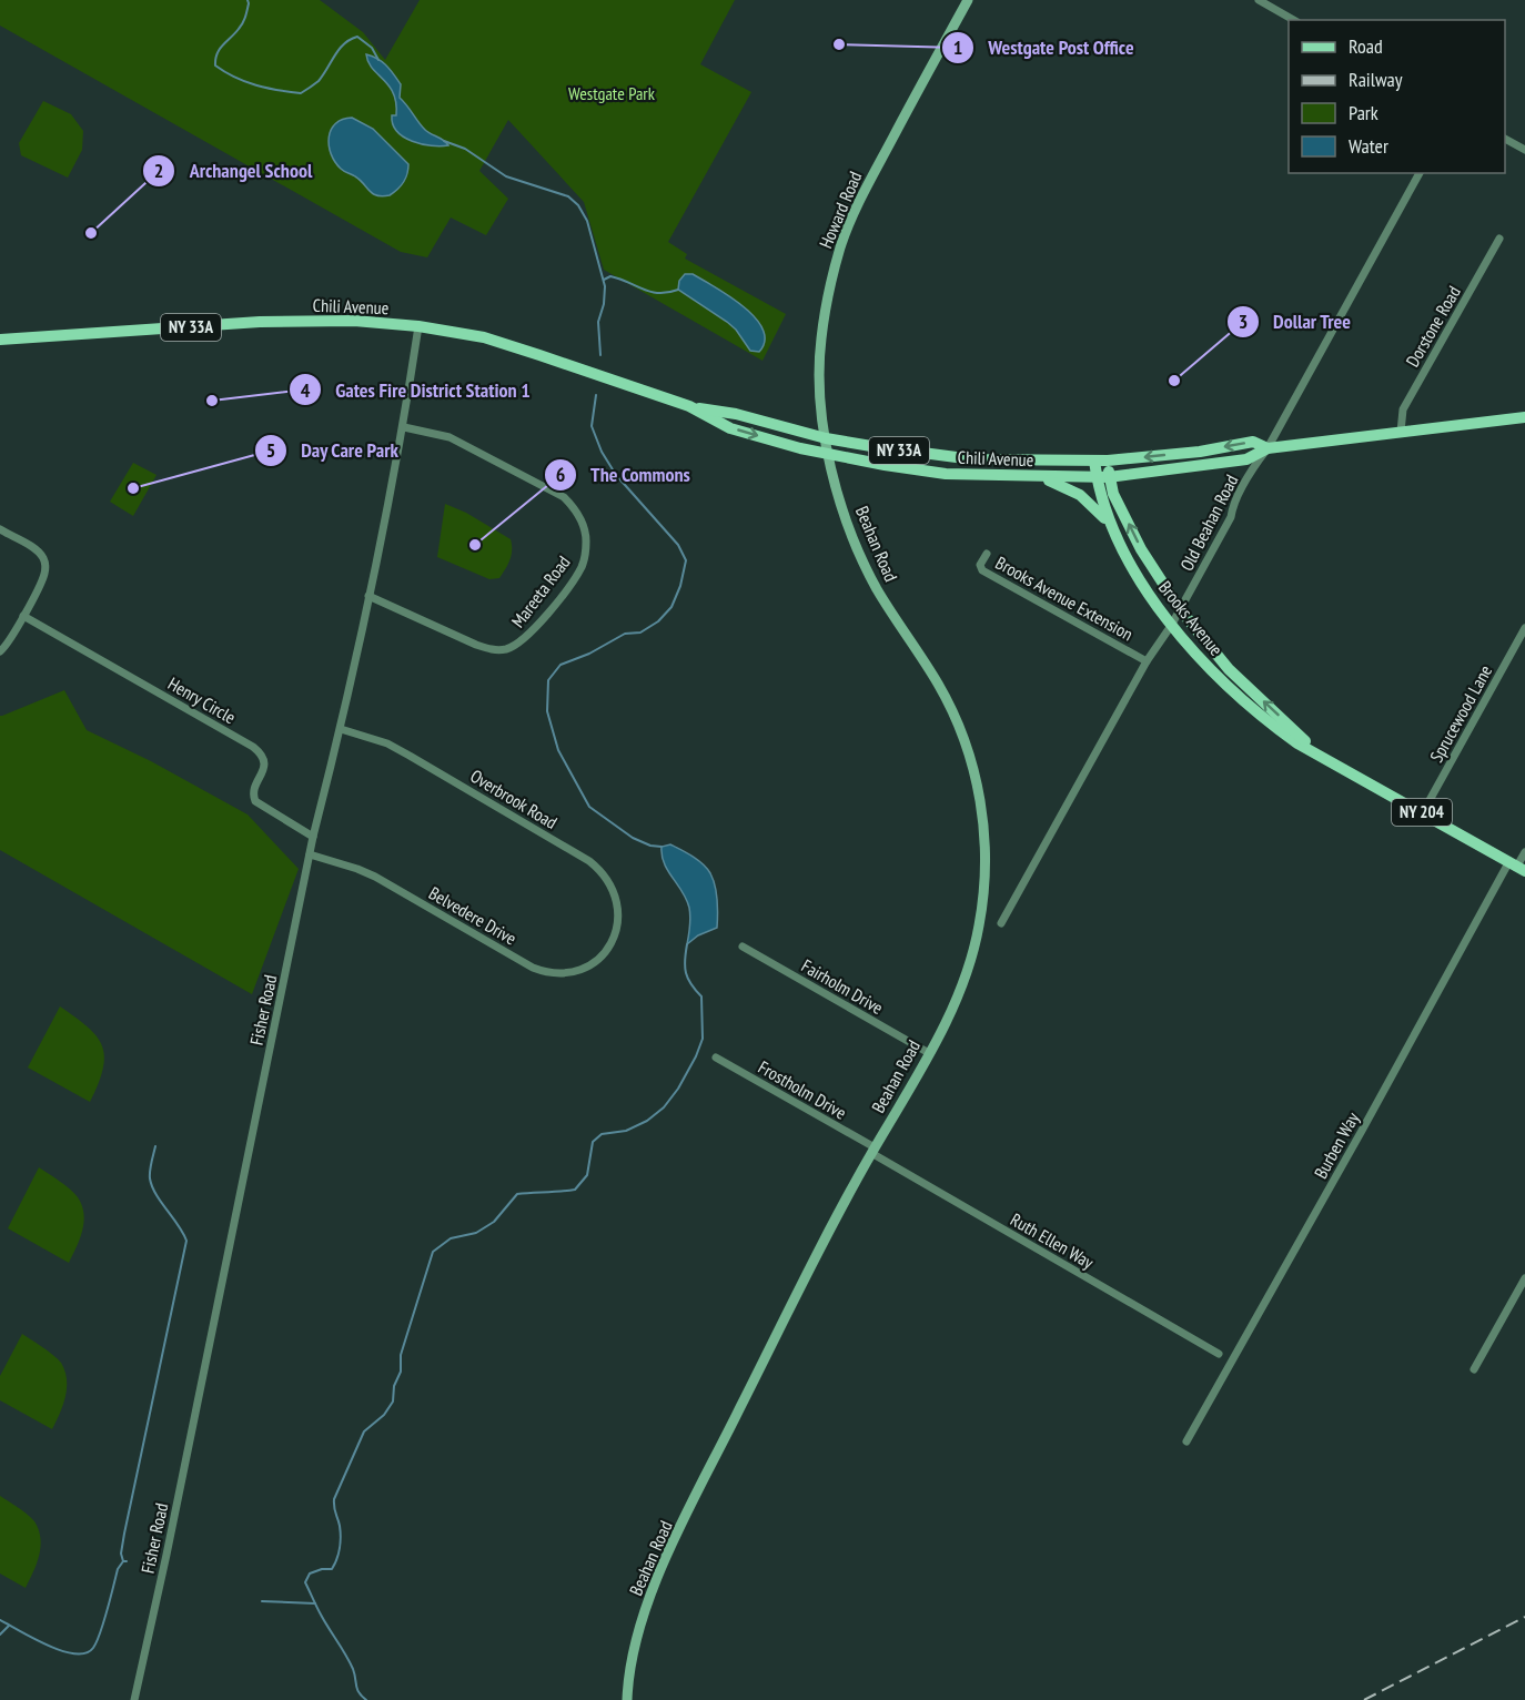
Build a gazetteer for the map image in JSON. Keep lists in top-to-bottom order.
{
  "streets": {
    "main road": [
      "Chili Avenue",
      "NY 33A",
      "Brooks Avenue",
      "NY 204"
    ],
    "street": [
      "Howard Road",
      "Dorstone Road",
      "Old Beahan Road",
      "Beahan Road",
      "Mareeta Road",
      "Brooks Avenue Extension",
      "Henry Circle",
      "Sprucewood Lane",
      "Overbrook Road",
      "Belvedere Drive",
      "Fairholm Drive",
      "Fisher Road",
      "Frostholm Drive",
      "Burben Way",
      "Ruth Ellen Way"
    ]
  },
  "crossings": [
    ["Howard Road", "Chili Avenue"],
    ["Howard Road", "Beahan Road"],
    ["Chili Avenue", "Dorstone Road"],
    ["Chili Avenue", "Old Beahan Road"],
    ["Chili Avenue", "Beahan Road"],
    ["Chili Avenue", "Brooks Avenue"],
    ["Chili Avenue", "NY 204"],
    ["Chili Avenue", "Fisher Road"],
    ["Old Beahan Road", "Brooks Avenue Extension"],
    ["Old Beahan Road", "Brooks Avenue"],
    ["Beahan Road", "Fairholm Drive"],
    ["Beahan Road", "Frostholm Drive"],
    ["Beahan Road", "Ruth Ellen Way"],
    ["Mareeta Road", "Fisher Road"],
    ["Brooks Avenue", "Sprucewood Lane"],
    ["Brooks Avenue", "NY 204"],
    ["Brooks Avenue", "Burben Way"],
    ["Henry Circle", "Fisher Road"],
    ["Overbrook Road", "Belvedere Drive"],
    ["Overbrook Road", "Fisher Road"],
    ["Belvedere Drive", "Fisher Road"],
    ["Frostholm Drive", "Ruth Ellen Way"]
  ],
  "parks": ["Westgate Park"],
  "places": [
    "Westgate Post Office",
    "Archangel School",
    "Dollar Tree",
    "Gates Fire District Station 1",
    "Day Care Park",
    "The Commons"
  ],
  "legend": [
    "Road",
    "Railway",
    "Park",
    "Water"
  ]
}
